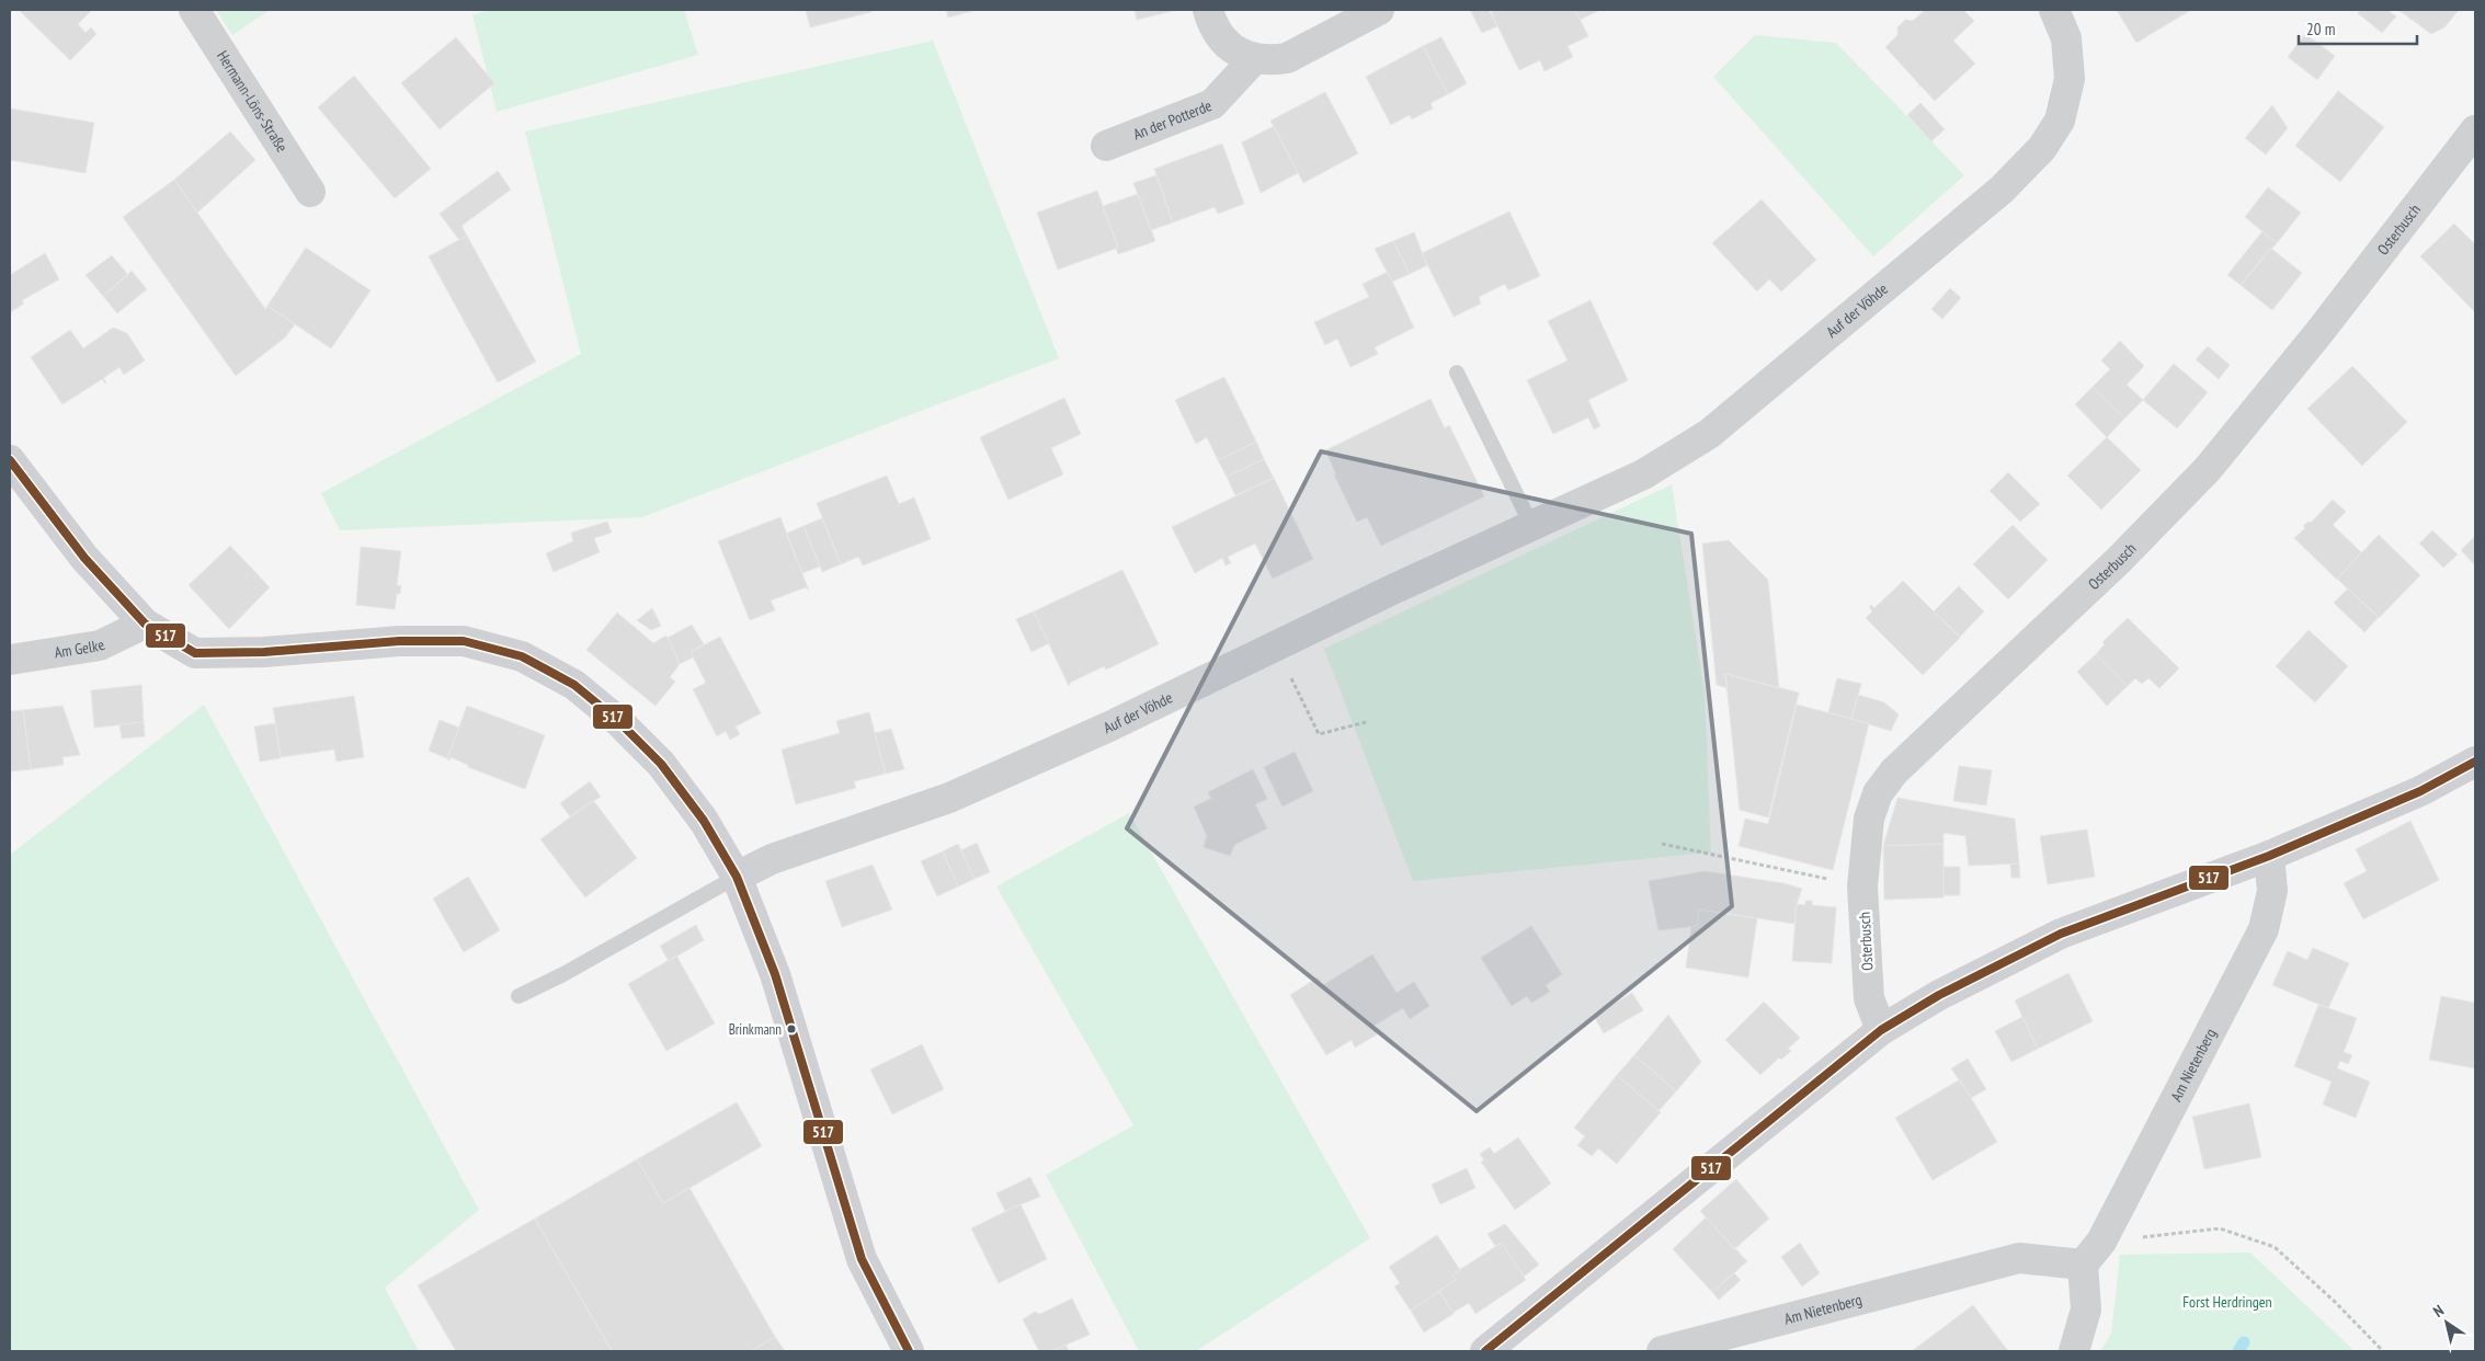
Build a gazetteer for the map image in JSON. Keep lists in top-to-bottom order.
{
  "streets": {
    "street": [
      "Hermann-Löns-Straße",
      "An der Potterde",
      "Osterbusch",
      "Auf der Vöhde",
      "Am Gelke",
      "Am Nietenberg"
    ]
  },
  "parks": ["Forst Herdringen"],
  "places": ["Brinkmann"],
  "lines": ["transit line 517"],
  "scale_bar": "20 m",
  "north": "top left"
}
